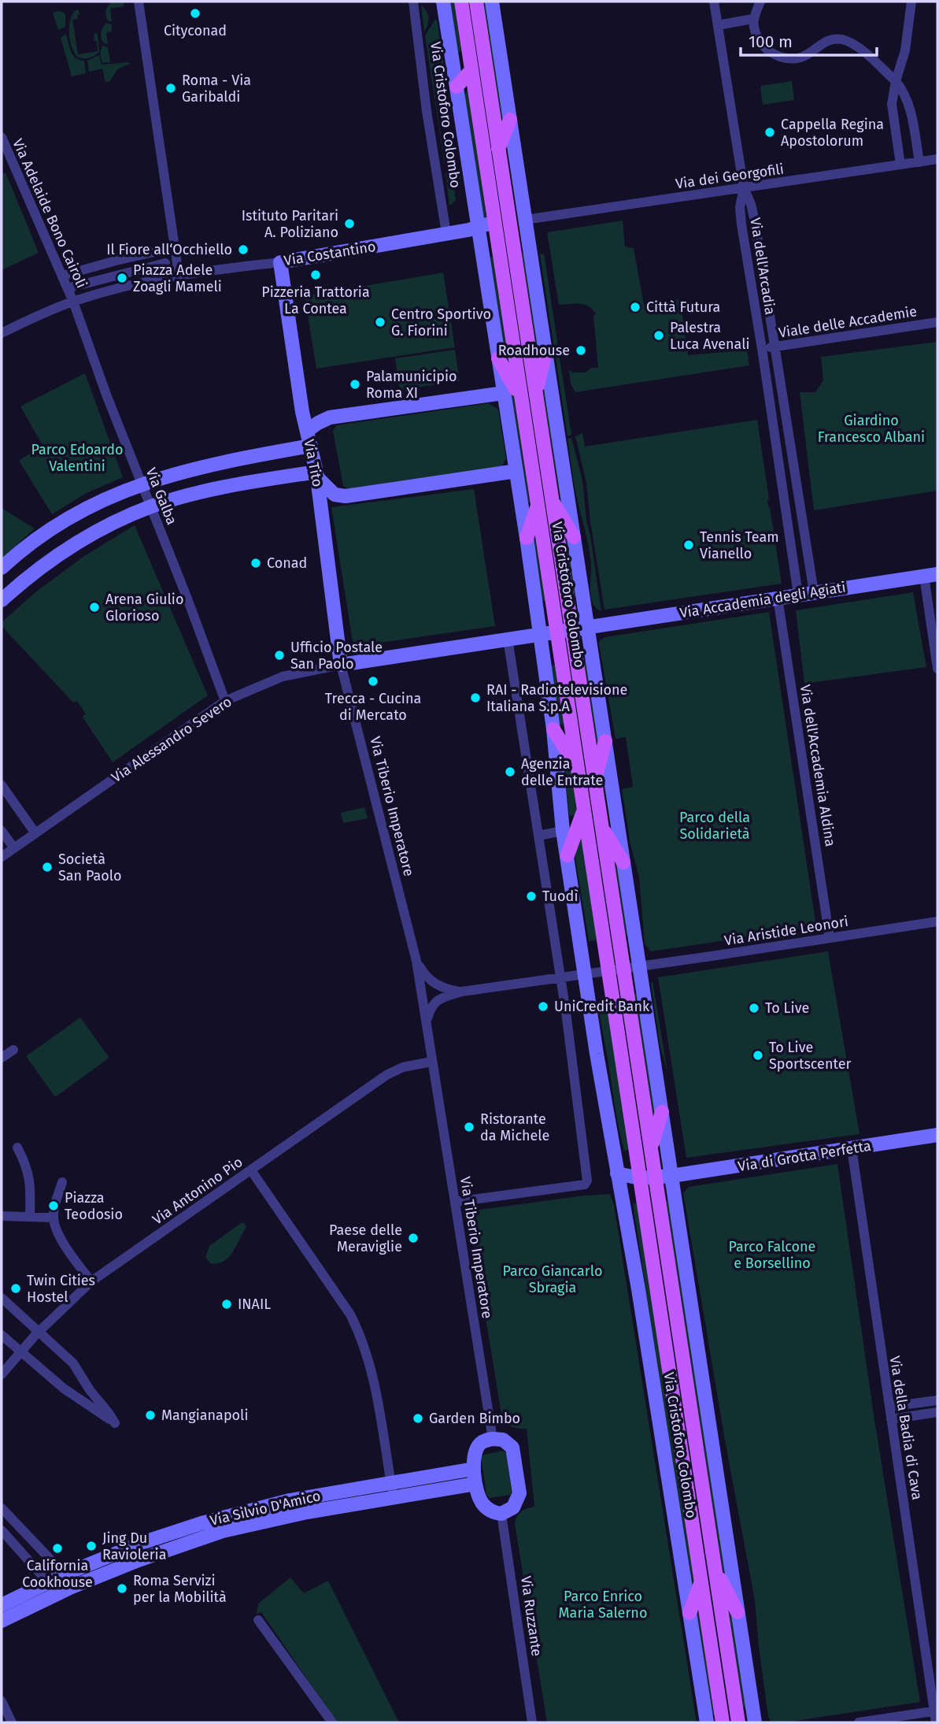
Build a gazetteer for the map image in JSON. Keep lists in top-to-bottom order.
{
  "streets": {
    "main road": ["Via Cristoforo Colombo"],
    "street": [
      "Via dei Georgofili",
      "Via Adelaide Bono Cairoli",
      "Via Costantino",
      "Via dell'Arcadia",
      "Viale delle Accademie",
      "Via Tito",
      "Via Galba",
      "Via Accademia degli Agiati",
      "Via Alessandro Severo",
      "Via dell'Accademia Aldina",
      "Via Tiberio Imperatore",
      "Via Aristide Leonori",
      "Via di Grotta Perfetta",
      "Via Antonino Pio",
      "Via della Badia di Cava",
      "Via Silvio D'Amico",
      "Via Ruzzante"
    ]
  },
  "crossings": [
    ["Via Cristoforo Colombo", "Via dei Georgofili"],
    ["Via Cristoforo Colombo", "Via Costantino"],
    ["Via Cristoforo Colombo", "Via Accademia degli Agiati"],
    ["Via Cristoforo Colombo", "Via Alessandro Severo"],
    ["Via Cristoforo Colombo", "Via Aristide Leonori"],
    ["Via Cristoforo Colombo", "Via di Grotta Perfetta"],
    ["Via dei Georgofili", "Via dell'Arcadia"],
    ["Via Adelaide Bono Cairoli", "Via Galba"],
    ["Via Costantino", "Via Tito"],
    ["Via dell'Arcadia", "Viale delle Accademie"],
    ["Via dell'Arcadia", "Via Accademia degli Agiati"],
    ["Via Tito", "Via Alessandro Severo"],
    ["Via Tito", "Via Tiberio Imperatore"],
    ["Via Galba", "Via Alessandro Severo"],
    ["Via Accademia degli Agiati", "Via Alessandro Severo"],
    ["Via Accademia degli Agiati", "Via dell'Accademia Aldina"],
    ["Via Alessandro Severo", "Via Tiberio Imperatore"],
    ["Via dell'Accademia Aldina", "Via Aristide Leonori"],
    ["Via Tiberio Imperatore", "Via Antonino Pio"],
    ["Via Tiberio Imperatore", "Via Silvio D'Amico"],
    ["Via Tiberio Imperatore", "Via Ruzzante"],
    ["Via di Grotta Perfetta", "Via della Badia di Cava"],
    ["Via Silvio D'Amico", "Via Ruzzante"]
  ],
  "parks": [
    "Giardino Francesco Albani",
    "Parco Edoardo Valentini",
    "Parco della Solidarietà",
    "Parco Falcone e Borsellino",
    "Parco Giancarlo Sbragia",
    "Parco Enrico Maria Salerno"
  ],
  "places": [
    "Cityconad",
    "Roma - Via Garibaldi",
    "Cappella Regina Apostolorum",
    "Istituto Paritari A. Poliziano",
    "Il Fiore all‘Occhiello",
    "Pizzeria Trattoria La Contea",
    "Piazza Adele Zoagli Mameli",
    "Città Futura",
    "Centro Sportivo G. Fiorini",
    "Palestra Luca Avenali",
    "Roadhouse",
    "Palamunicipio Roma XI",
    "Tennis Team Vianello",
    "Conad",
    "Arena Giulio Glorioso",
    "Ufficio Postale San Paolo",
    "Trecca - Cucina di Mercato",
    "RAI - Radiotelevisione Italiana S.p.A",
    "Agenzia delle Entrate",
    "Società San Paolo",
    "Tuodì",
    "UniCredit Bank",
    "To Live",
    "To Live Sportscenter",
    "Ristorante da Michele",
    "Piazza Teodosio",
    "Paese delle Meraviglie",
    "Twin Cities Hostel",
    "INAIL",
    "Mangianapoli",
    "Garden Bimbo",
    "Jing Du Ravioleria",
    "California Cookhouse",
    "Roma Servizi per la Mobilità"
  ],
  "scale_bar": "100 m"
}
